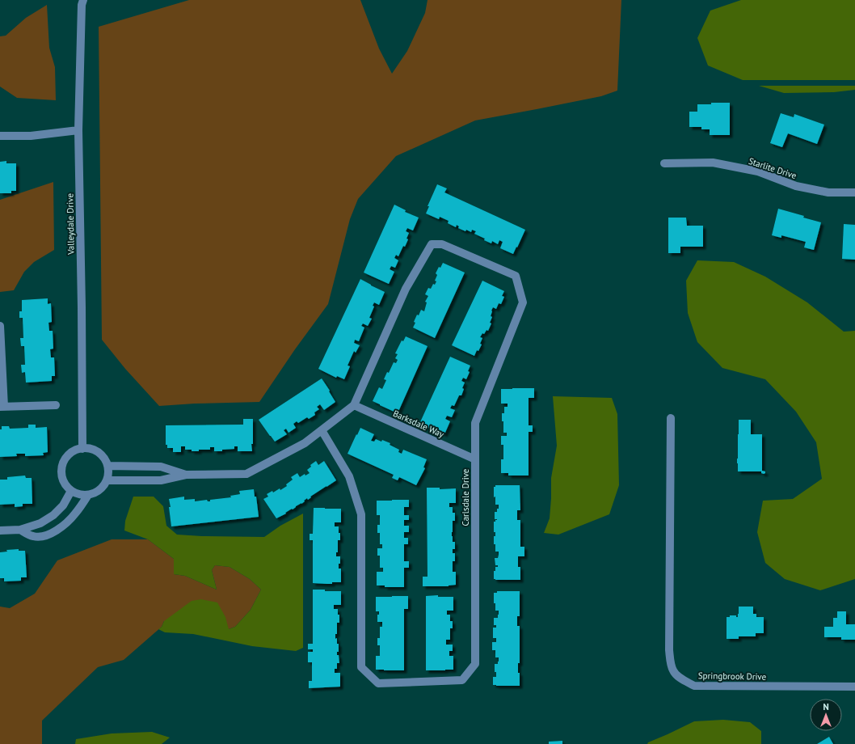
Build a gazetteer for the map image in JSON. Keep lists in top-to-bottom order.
{
  "streets": {
    "street": [
      "Starlite Drive",
      "Valleydale Drive",
      "Barksdale Way",
      "Carlsdale Drive",
      "Springbrook Drive"
    ]
  },
  "crossings": [
    ["Valleydale Drive", "Carlsdale Drive"],
    ["Barksdale Way", "Carlsdale Drive"]
  ],
  "north": "top"
}
